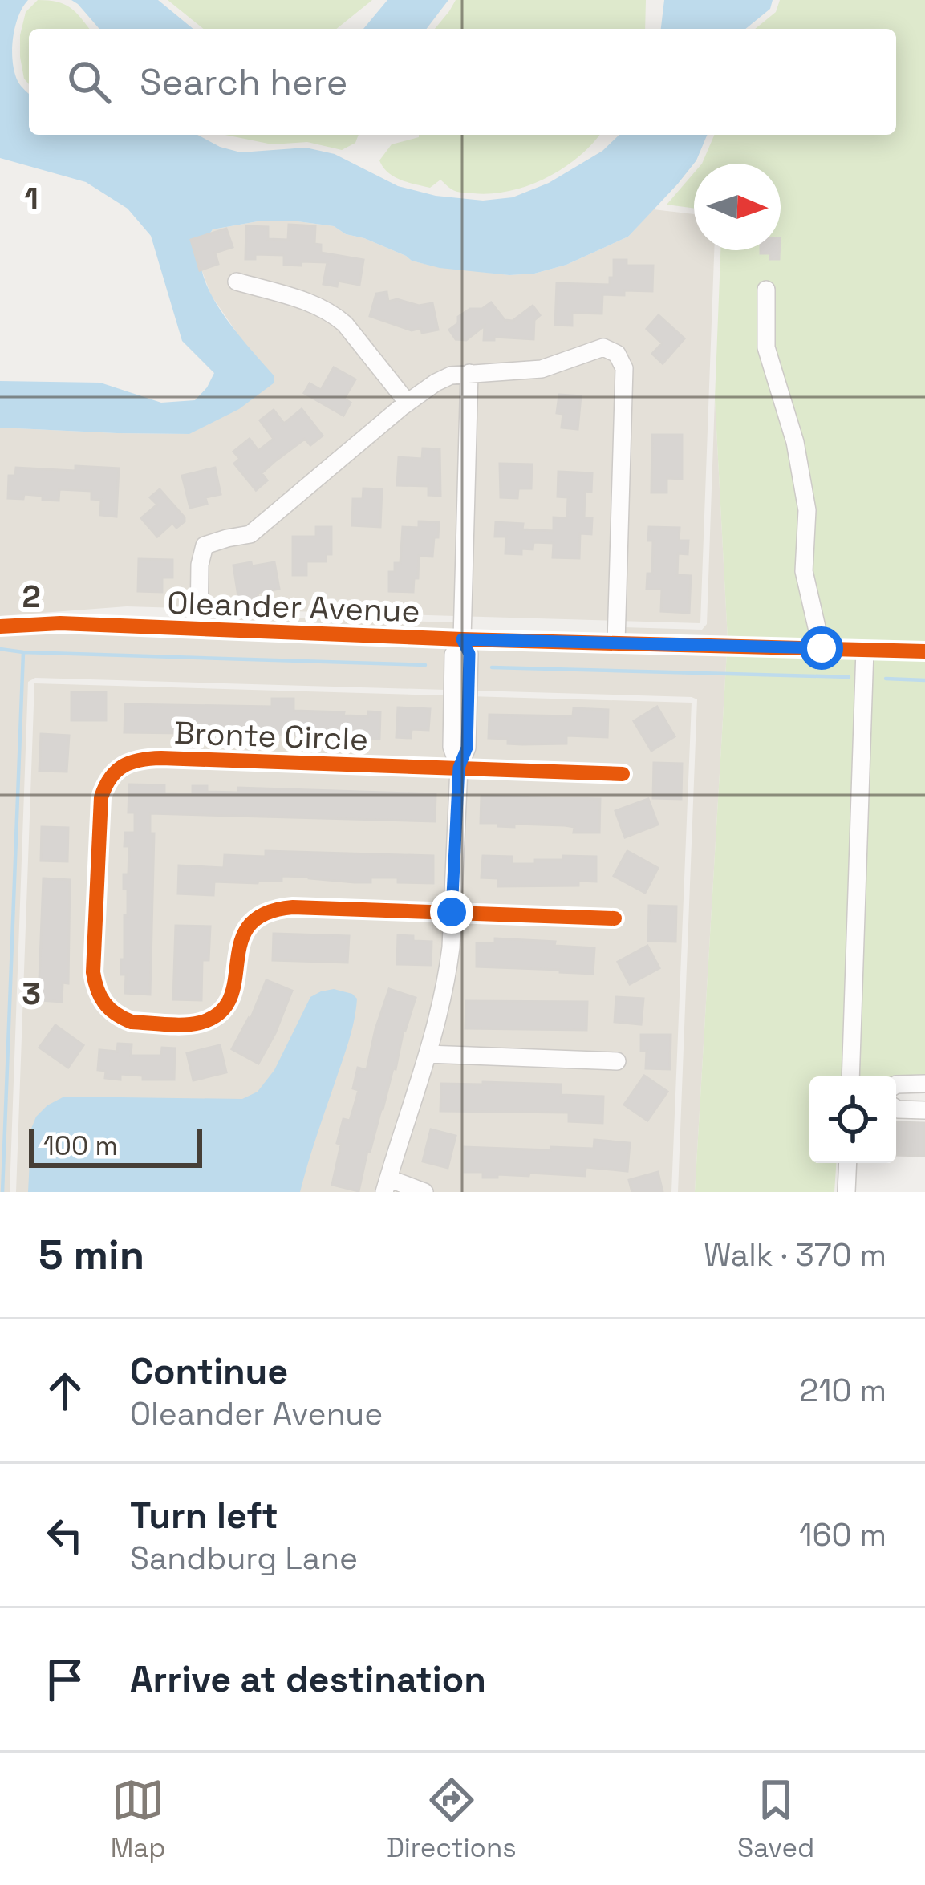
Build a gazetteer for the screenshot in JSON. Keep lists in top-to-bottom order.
{
  "streets": {
    "street": ["Oleander Avenue", "Bronte Circle"]
  },
  "scale_bar": "100 m",
  "north": "right",
  "page": {
    "search": "Search here",
    "scale": "100 m",
    "heading": ["5 min", "Walk · 370 m"],
    "list": [
      ["Continue", "Oleander Avenue", "210 m"],
      ["Turn left", "Sandburg Lane", "160 m"],
      "Arrive at destination"
    ],
    "nav": ["Map", "Directions", "Saved"]
  },
  "grid": {
    "rows": ["1", "2", "3"]
  }
}
